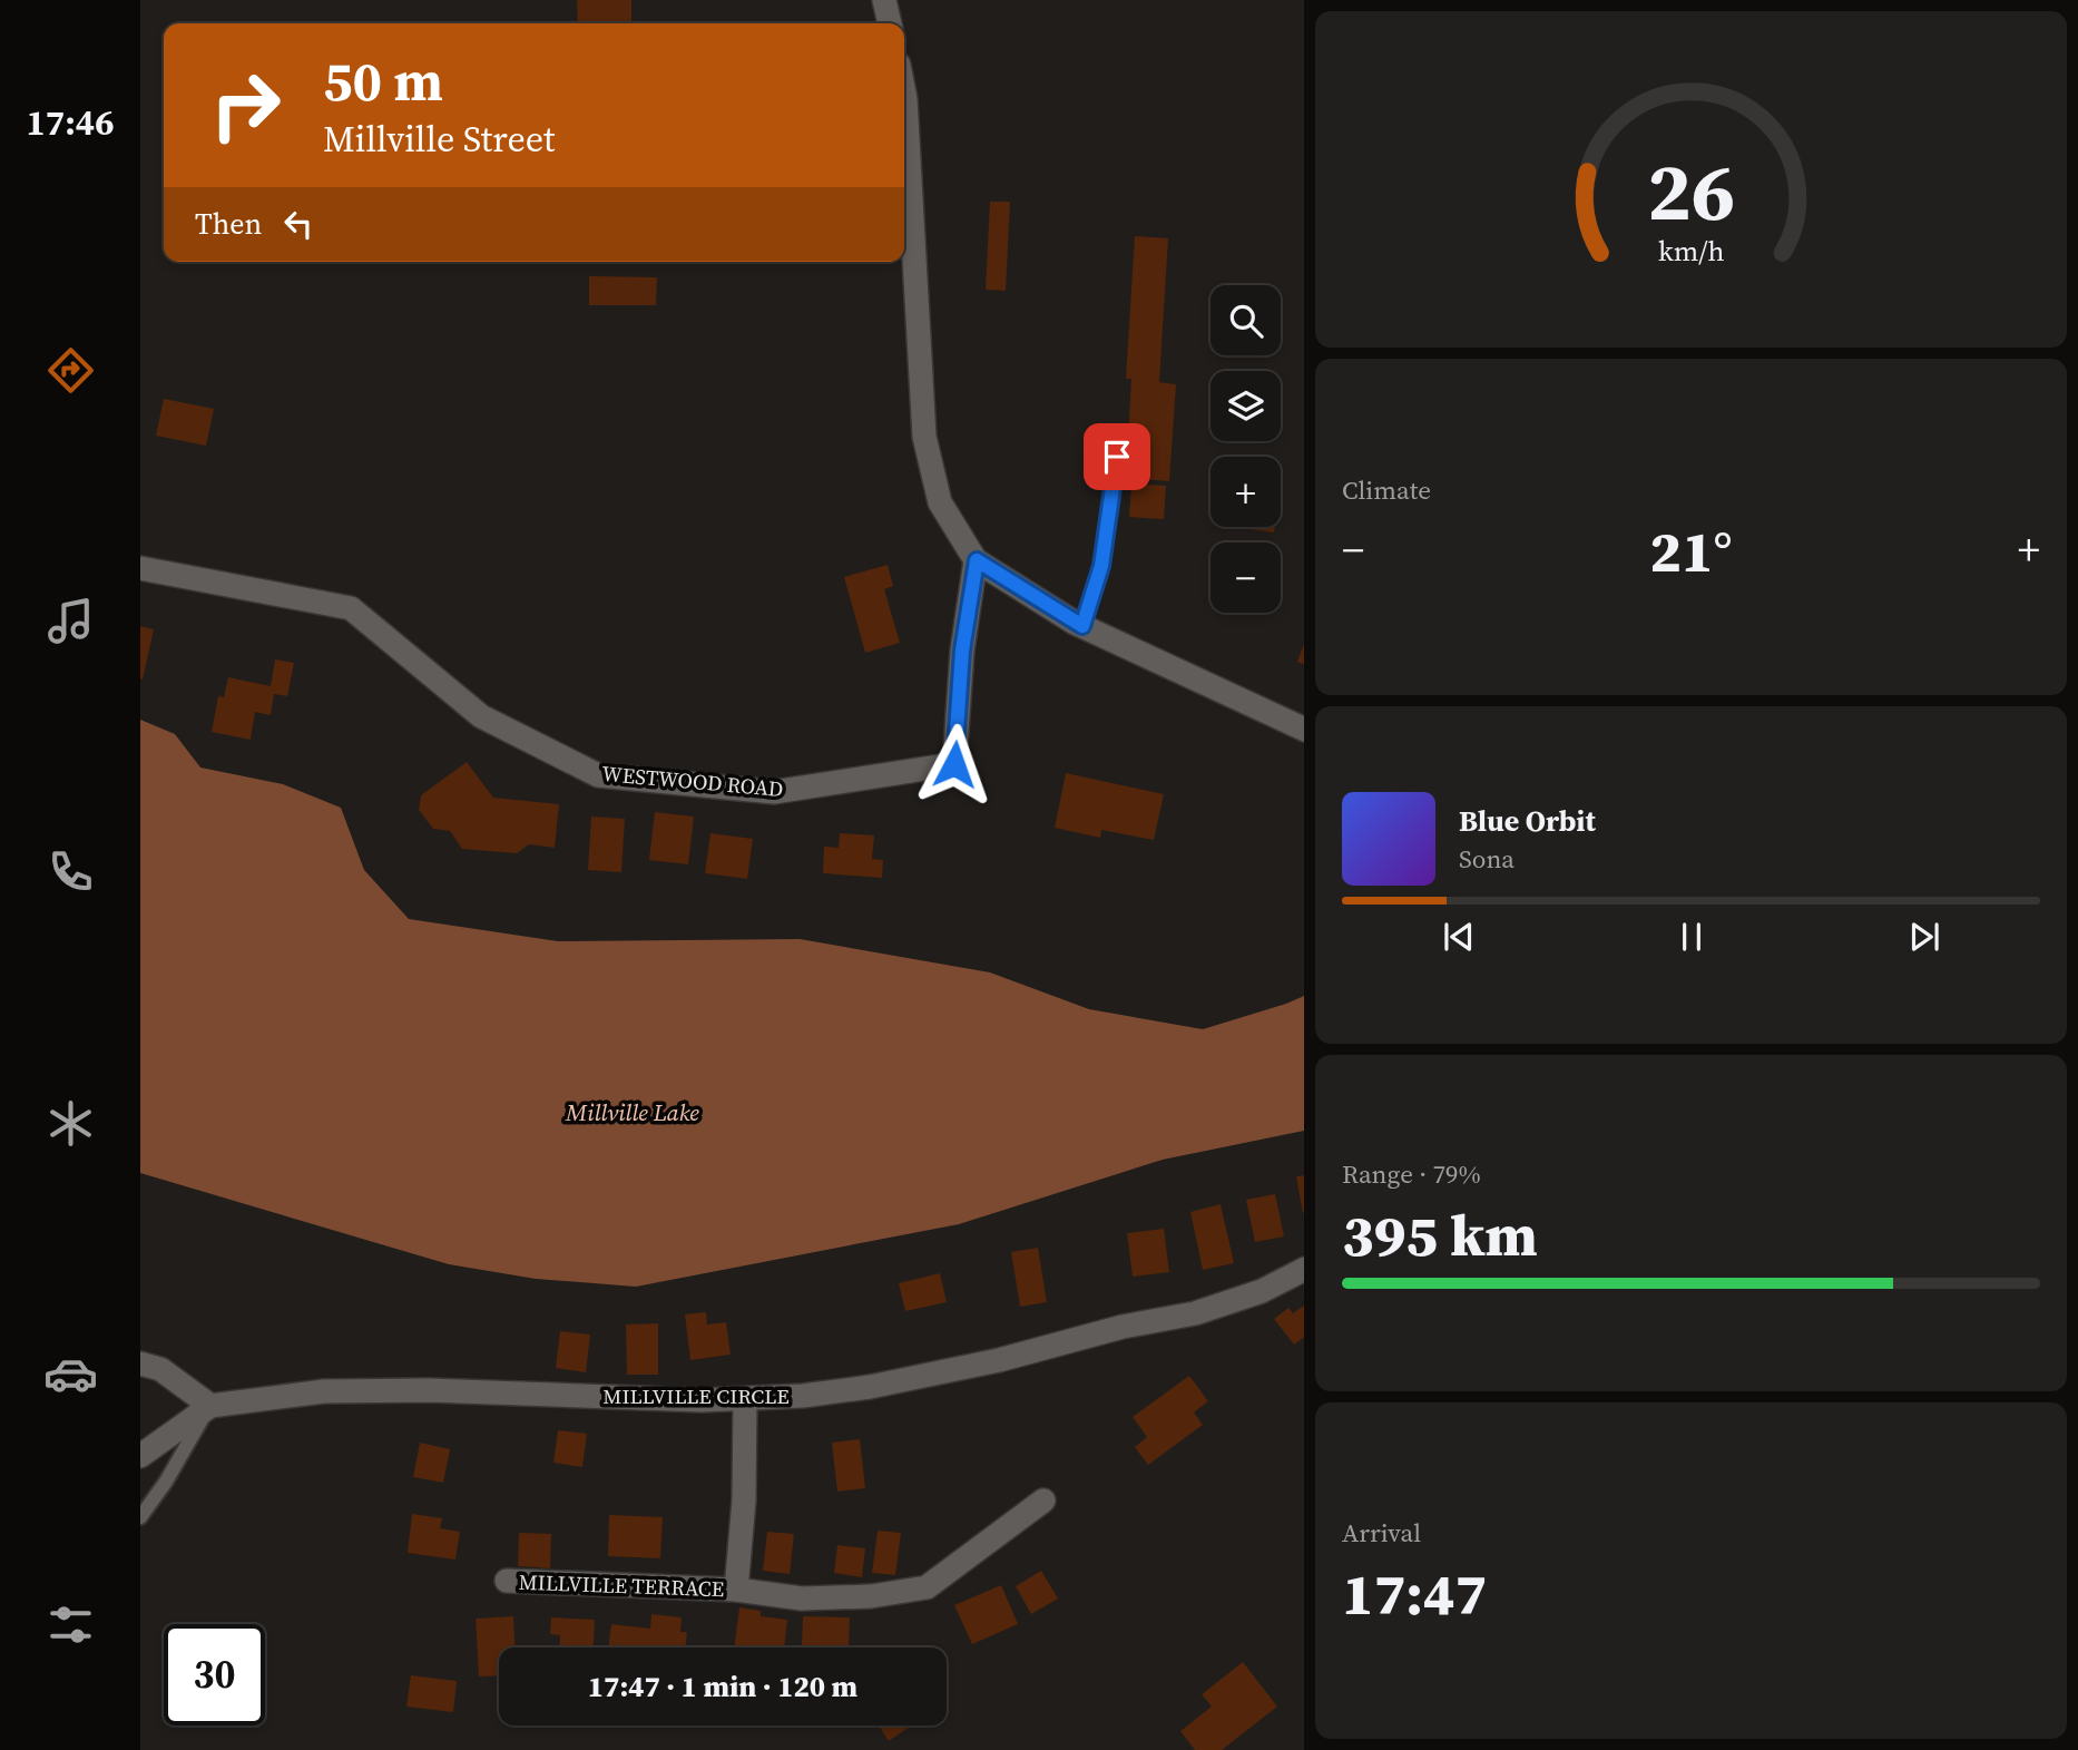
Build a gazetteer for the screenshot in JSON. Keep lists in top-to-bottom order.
{
  "streets": {
    "street": ["WESTWOOD ROAD", "MILLVILLE CIRCLE", "MILLVILLE TERRACE"]
  },
  "crossings": [
    ["MILLVILLE CIRCLE", "MILLVILLE TERRACE"]
  ],
  "water": ["Millville Lake"],
  "page": {
    "tabs": "17:46",
    "turn": ["50 m", "Millville Street"],
    "then": "Then",
    "map_buttons": ["+", "−"],
    "tile": [
      "Climate",
      ["Range · 79%", "395 km"],
      ["Arrival", "17:47"]
    ],
    "heat": ["−", "21°", "+"],
    "song": ["Blue Orbit", "Sona"],
    "limit": "30",
    "trip": "17:47 · 1 min · 120 m",
    "gauge": ["26", "km/h"]
  }
}
